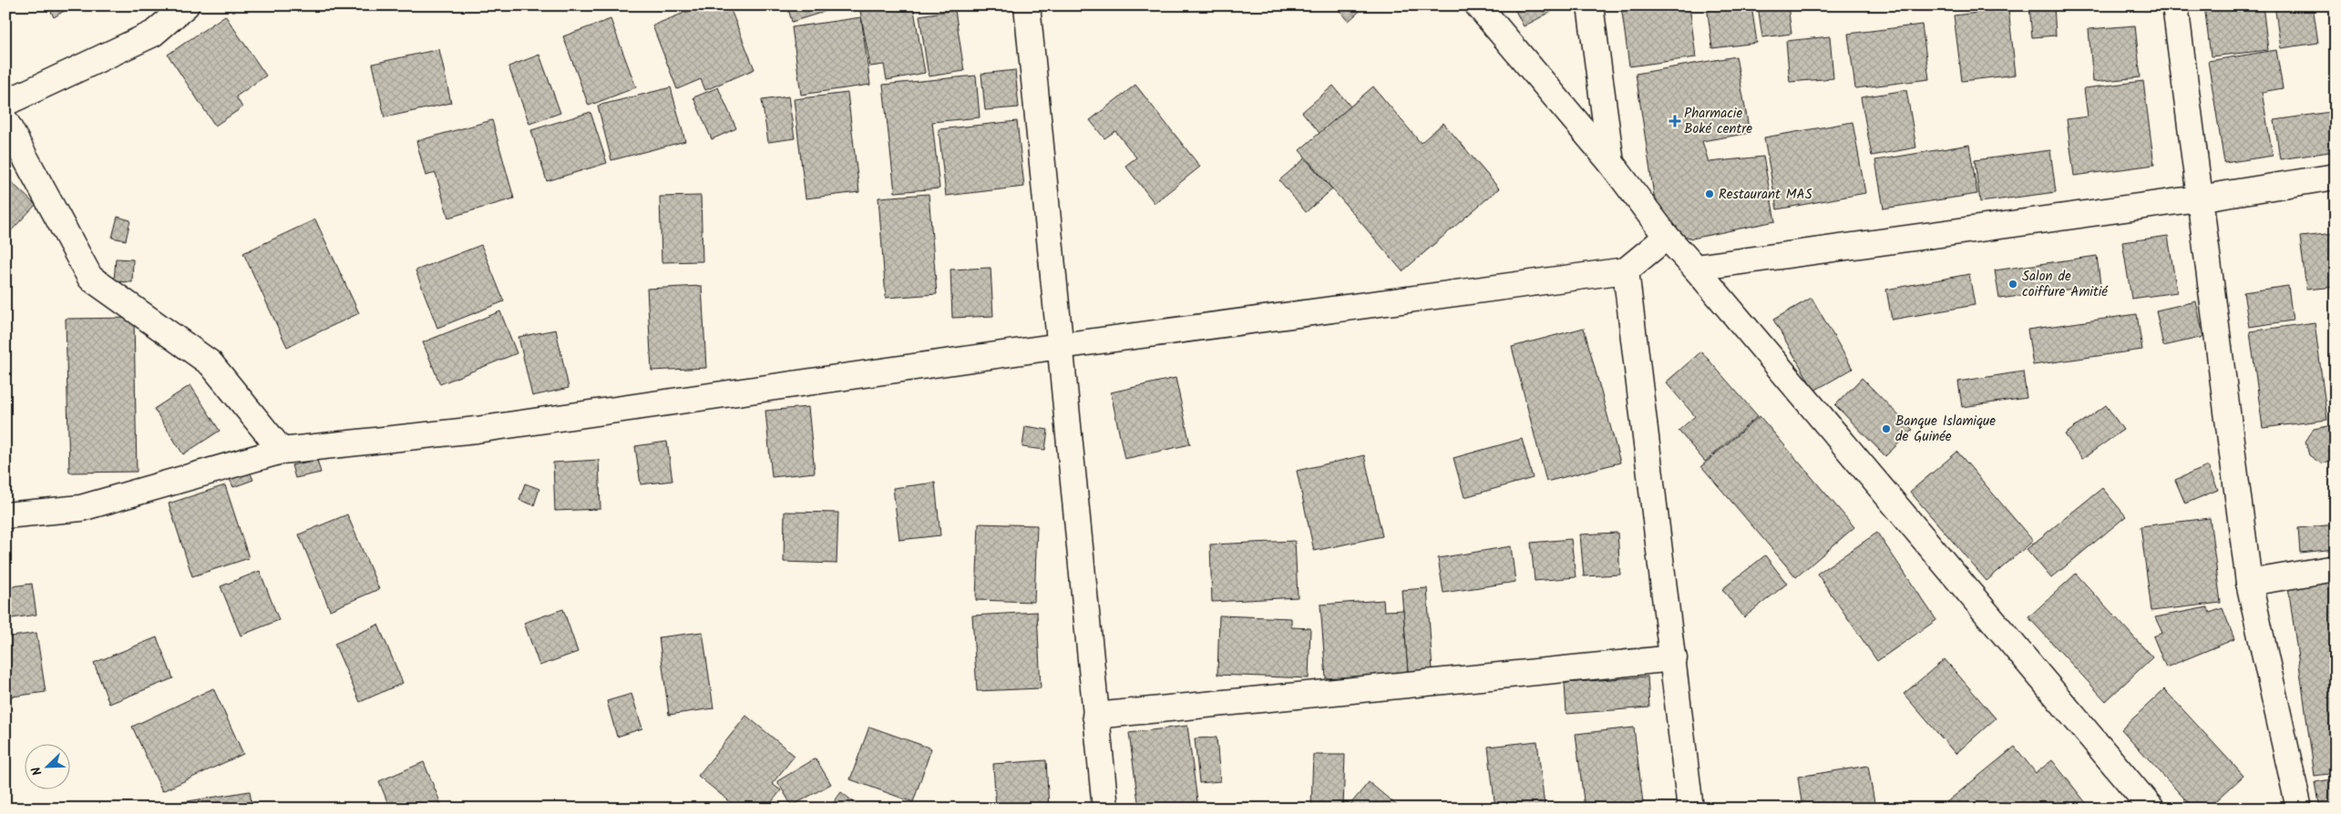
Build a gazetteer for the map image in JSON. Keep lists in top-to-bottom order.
{
  "places": {
    "health": ["Pharmacie Boké centre"],
    "other": ["Restaurant MAS", "Salon de coiffure Amitié", "Banque Islamique de Guinée"]
  },
  "north": "bottom left"
}
